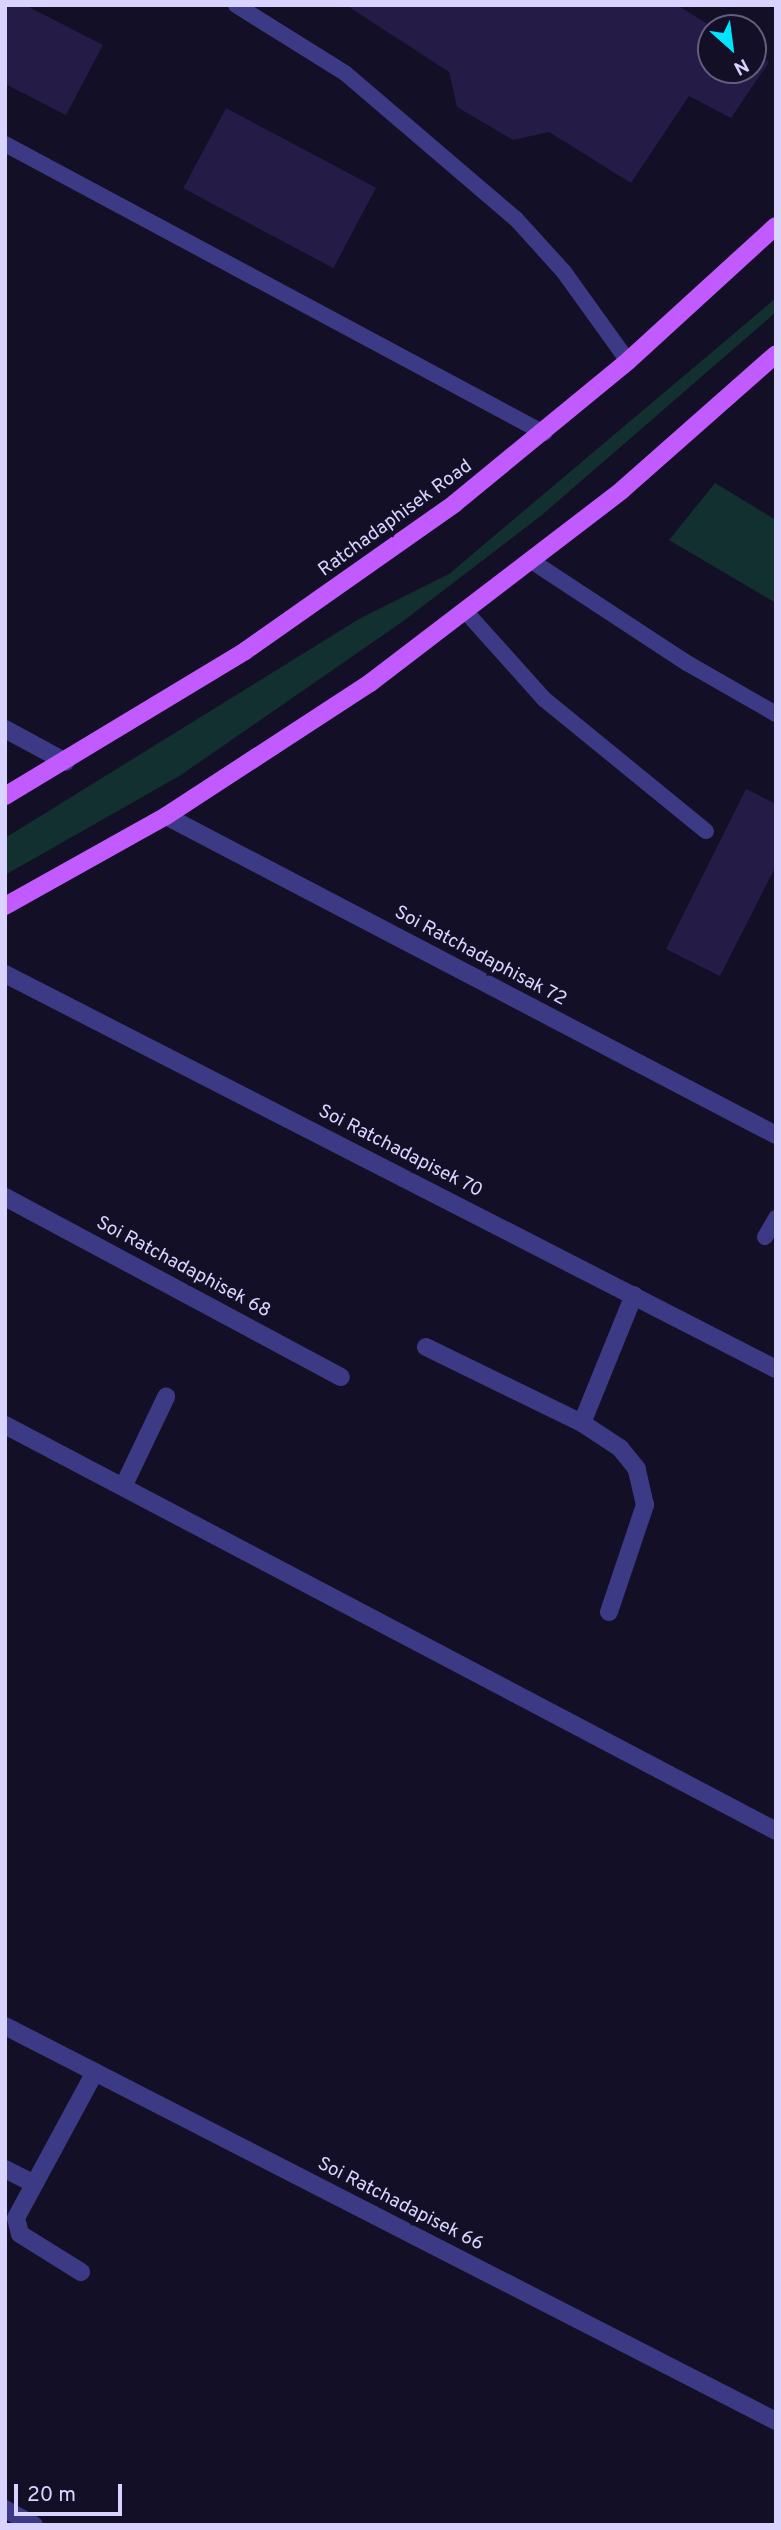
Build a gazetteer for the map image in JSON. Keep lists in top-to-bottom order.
{
  "streets": {
    "main road": ["Ratchadaphisek Road"],
    "street": [
      "Soi Ratchadaphisak 72",
      "Soi Ratchadapisek 70",
      "Soi Ratchadaphisek 68",
      "Soi Ratchadapisek 66"
    ]
  },
  "scale_bar": "20 m",
  "north": "bottom right"
}
